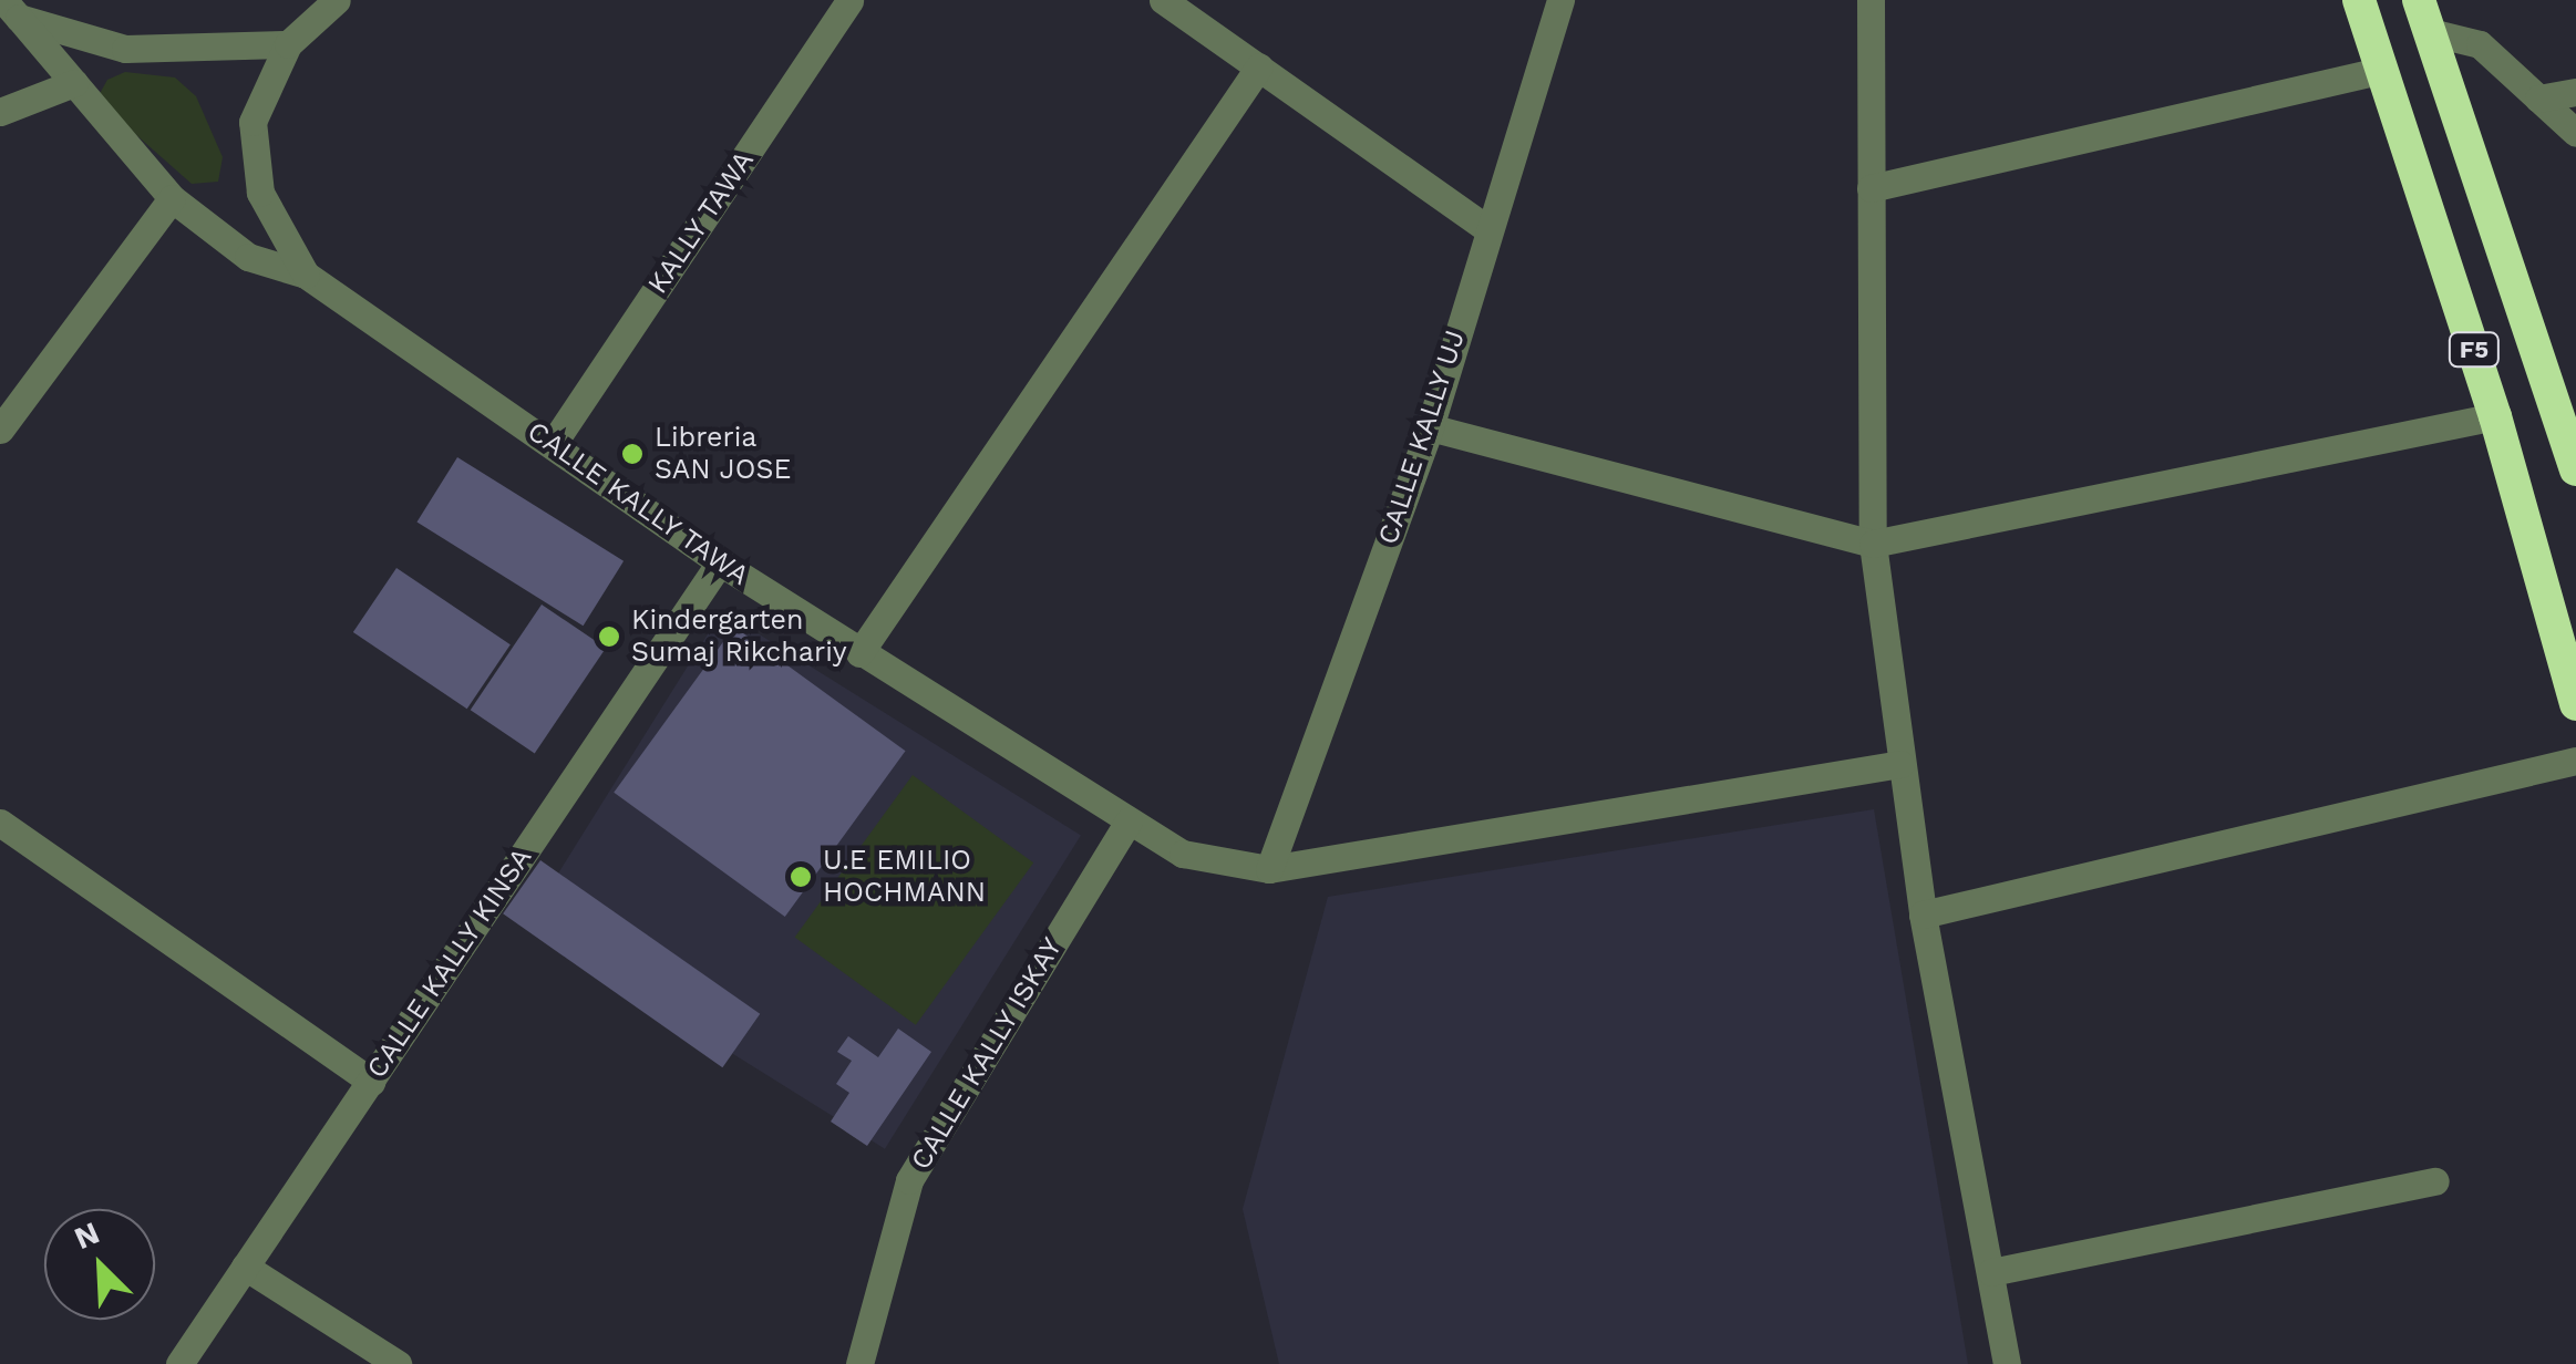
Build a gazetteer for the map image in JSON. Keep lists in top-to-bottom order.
{
  "streets": {
    "highway": ["F5"],
    "street": [
      "KALLY TAWA",
      "CALLE KALLY UJ",
      "CALLE KALLY TAWA",
      "CALLE KALLY KINSA",
      "CALLE KALLY ISKAY"
    ]
  },
  "crossings": [
    ["KALLY TAWA", "CALLE KALLY TAWA"],
    ["CALLE KALLY UJ", "CALLE KALLY TAWA"],
    ["CALLE KALLY TAWA", "CALLE KALLY KINSA"],
    ["CALLE KALLY TAWA", "CALLE KALLY ISKAY"]
  ],
  "places": ["Libreria SAN JOSE", "Kindergarten Sumaj Rikchariy", "U.E EMILIO HOCHMANN"],
  "north": "top left"
}
